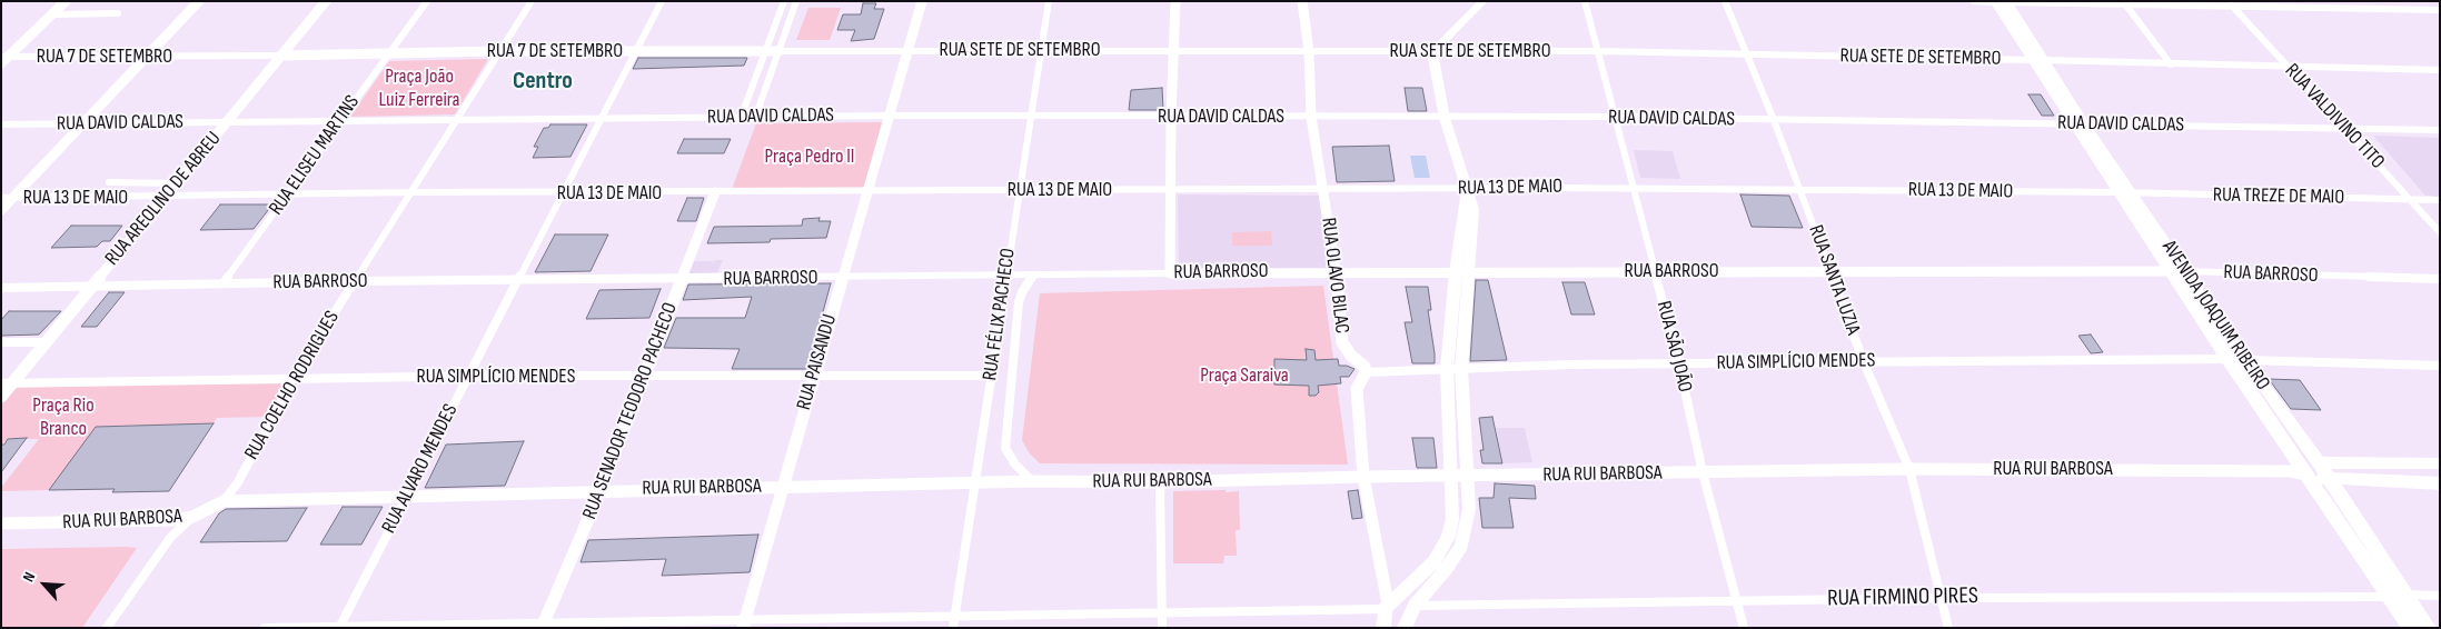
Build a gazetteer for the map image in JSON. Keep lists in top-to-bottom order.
{
  "streets": {
    "main road": ["AVENIDA JOAQUIM RIBEIRO"],
    "street": [
      "RUA SETE DE SETEMBRO",
      "RUA 7 DE SETEMBRO",
      "RUA DAVID CALDAS",
      "RUA VALDIVINO TITO",
      "RUA ELISEU MARTINS",
      "RUA 13 DE MAIO",
      "RUA TREZE DE MAIO",
      "RUA AREOLINO DE ABREU",
      "RUA BARROSO",
      "RUA OLAVO BILAC",
      "RUA SANTA LUZIA",
      "RUA FÉLIX PACHECO",
      "RUA SÃO JOÃO",
      "RUA PAISANDU",
      "RUA SIMPLÍCIO MENDES",
      "RUA COELHO RODRIGUES",
      "RUA SENADOR TEODORO PACHECO",
      "RUA ALVARO MENDES",
      "RUA RUI BARBOSA",
      "RUA FIRMINO PIRES"
    ]
  },
  "crossings": [
    ["RUA SETE DE SETEMBRO", "RUA 7 DE SETEMBRO"],
    ["RUA SETE DE SETEMBRO", "RUA VALDIVINO TITO"],
    ["RUA SETE DE SETEMBRO", "RUA OLAVO BILAC"],
    ["RUA SETE DE SETEMBRO", "RUA SANTA LUZIA"],
    ["RUA SETE DE SETEMBRO", "RUA FÉLIX PACHECO"],
    ["RUA SETE DE SETEMBRO", "AVENIDA JOAQUIM RIBEIRO"],
    ["RUA SETE DE SETEMBRO", "RUA SÃO JOÃO"],
    ["RUA SETE DE SETEMBRO", "RUA PAISANDU"],
    ["RUA 7 DE SETEMBRO", "RUA ELISEU MARTINS"],
    ["RUA 7 DE SETEMBRO", "RUA AREOLINO DE ABREU"],
    ["RUA 7 DE SETEMBRO", "RUA PAISANDU"],
    ["RUA 7 DE SETEMBRO", "RUA COELHO RODRIGUES"],
    ["RUA 7 DE SETEMBRO", "RUA ALVARO MENDES"],
    ["RUA DAVID CALDAS", "RUA VALDIVINO TITO"],
    ["RUA DAVID CALDAS", "RUA ELISEU MARTINS"],
    ["RUA DAVID CALDAS", "RUA AREOLINO DE ABREU"],
    ["RUA DAVID CALDAS", "RUA OLAVO BILAC"],
    ["RUA DAVID CALDAS", "RUA SANTA LUZIA"],
    ["RUA DAVID CALDAS", "RUA FÉLIX PACHECO"],
    ["RUA DAVID CALDAS", "AVENIDA JOAQUIM RIBEIRO"],
    ["RUA DAVID CALDAS", "RUA SÃO JOÃO"],
    ["RUA DAVID CALDAS", "RUA PAISANDU"],
    ["RUA DAVID CALDAS", "RUA COELHO RODRIGUES"],
    ["RUA DAVID CALDAS", "RUA ALVARO MENDES"],
    ["RUA VALDIVINO TITO", "RUA TREZE DE MAIO"],
    ["RUA ELISEU MARTINS", "RUA 13 DE MAIO"],
    ["RUA ELISEU MARTINS", "RUA BARROSO"],
    ["RUA 13 DE MAIO", "RUA TREZE DE MAIO"],
    ["RUA 13 DE MAIO", "RUA AREOLINO DE ABREU"],
    ["RUA 13 DE MAIO", "RUA OLAVO BILAC"],
    ["RUA 13 DE MAIO", "RUA SANTA LUZIA"],
    ["RUA 13 DE MAIO", "RUA FÉLIX PACHECO"],
    ["RUA 13 DE MAIO", "AVENIDA JOAQUIM RIBEIRO"],
    ["RUA 13 DE MAIO", "RUA SÃO JOÃO"],
    ["RUA 13 DE MAIO", "RUA PAISANDU"],
    ["RUA 13 DE MAIO", "RUA COELHO RODRIGUES"],
    ["RUA 13 DE MAIO", "RUA SENADOR TEODORO PACHECO"],
    ["RUA 13 DE MAIO", "RUA ALVARO MENDES"],
    ["RUA TREZE DE MAIO", "AVENIDA JOAQUIM RIBEIRO"],
    ["RUA AREOLINO DE ABREU", "RUA BARROSO"],
    ["RUA AREOLINO DE ABREU", "RUA SIMPLÍCIO MENDES"],
    ["RUA BARROSO", "RUA OLAVO BILAC"],
    ["RUA BARROSO", "RUA SANTA LUZIA"],
    ["RUA BARROSO", "RUA FÉLIX PACHECO"],
    ["RUA BARROSO", "AVENIDA JOAQUIM RIBEIRO"],
    ["RUA BARROSO", "RUA SÃO JOÃO"],
    ["RUA BARROSO", "RUA PAISANDU"],
    ["RUA BARROSO", "RUA COELHO RODRIGUES"],
    ["RUA BARROSO", "RUA SENADOR TEODORO PACHECO"],
    ["RUA BARROSO", "RUA ALVARO MENDES"],
    ["RUA OLAVO BILAC", "RUA SIMPLÍCIO MENDES"],
    ["RUA SANTA LUZIA", "RUA SIMPLÍCIO MENDES"],
    ["RUA SANTA LUZIA", "RUA RUI BARBOSA"],
    ["RUA SANTA LUZIA", "RUA FIRMINO PIRES"],
    ["RUA FÉLIX PACHECO", "RUA SIMPLÍCIO MENDES"],
    ["RUA FÉLIX PACHECO", "RUA RUI BARBOSA"],
    ["AVENIDA JOAQUIM RIBEIRO", "RUA SIMPLÍCIO MENDES"],
    ["AVENIDA JOAQUIM RIBEIRO", "RUA RUI BARBOSA"],
    ["AVENIDA JOAQUIM RIBEIRO", "RUA FIRMINO PIRES"],
    ["RUA SÃO JOÃO", "RUA SIMPLÍCIO MENDES"],
    ["RUA SÃO JOÃO", "RUA RUI BARBOSA"],
    ["RUA SÃO JOÃO", "RUA FIRMINO PIRES"],
    ["RUA PAISANDU", "RUA SIMPLÍCIO MENDES"],
    ["RUA PAISANDU", "RUA RUI BARBOSA"],
    ["RUA SIMPLÍCIO MENDES", "RUA COELHO RODRIGUES"],
    ["RUA SIMPLÍCIO MENDES", "RUA SENADOR TEODORO PACHECO"],
    ["RUA SIMPLÍCIO MENDES", "RUA ALVARO MENDES"],
    ["RUA COELHO RODRIGUES", "RUA RUI BARBOSA"],
    ["RUA SENADOR TEODORO PACHECO", "RUA RUI BARBOSA"],
    ["RUA ALVARO MENDES", "RUA RUI BARBOSA"]
  ],
  "districts": ["Centro"],
  "parks": [
    "Praça João Luiz Ferreira",
    "Praça Pedro II",
    "Praça Saraiva",
    "Praça Rio Branco"
  ],
  "north": "top left"
}
